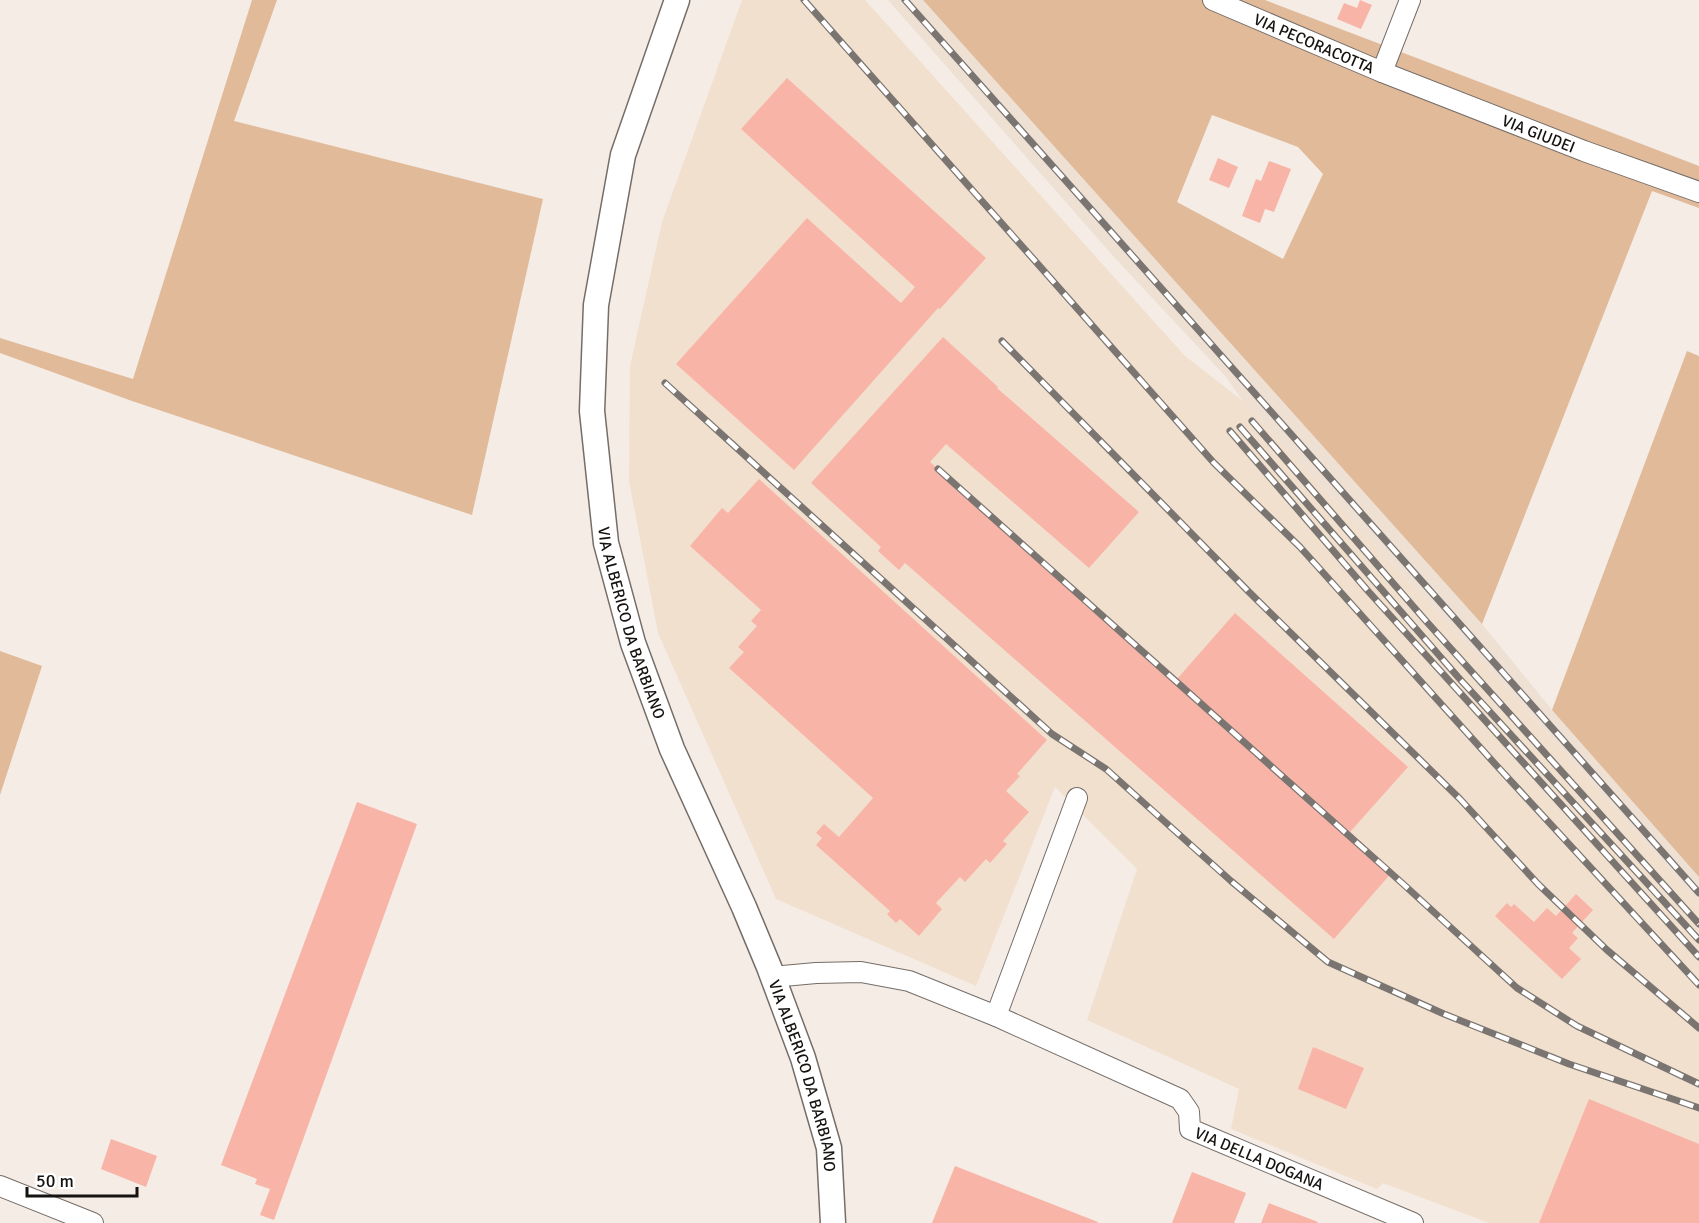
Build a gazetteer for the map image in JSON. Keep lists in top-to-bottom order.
{
  "streets": {
    "main road": ["VIA ALBERICO DA BARBIANO"],
    "street": ["VIA PECORACOTTA", "VIA GIUDEI", "VIA DELLA DOGANA"]
  },
  "crossings": [
    ["VIA PECORACOTTA", "VIA GIUDEI"],
    ["VIA ALBERICO DA BARBIANO", "VIA DELLA DOGANA"]
  ],
  "scale_bar": "50 m"
}
